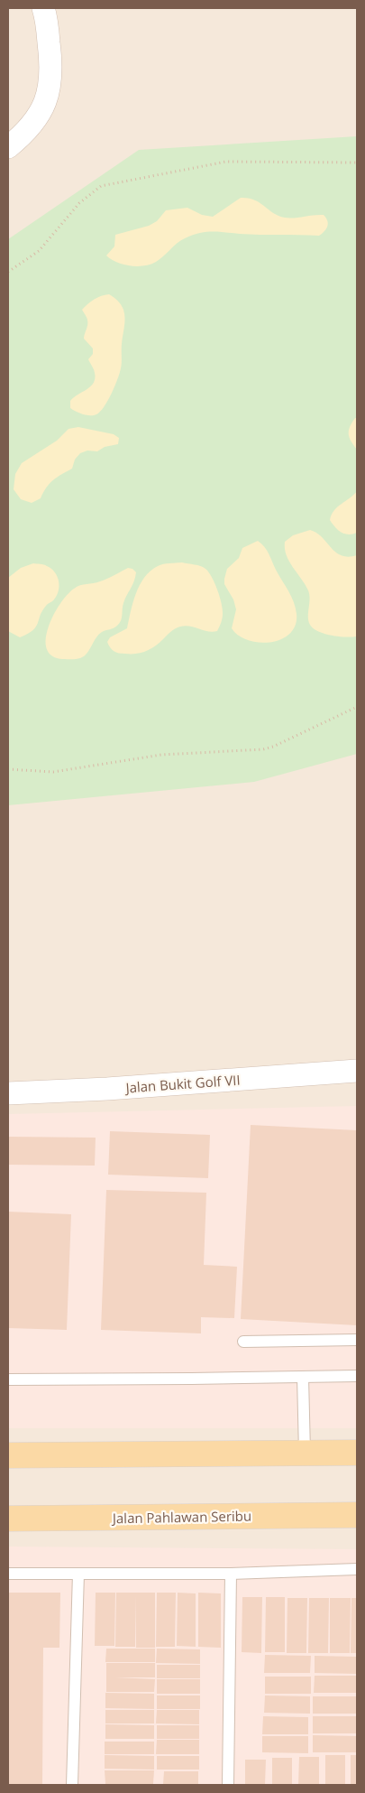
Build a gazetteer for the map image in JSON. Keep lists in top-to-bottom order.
{
  "streets": {
    "main road": ["Jalan Pahlawan Seribu"],
    "street": ["Jalan Bukit Golf VII"]
  }
}
